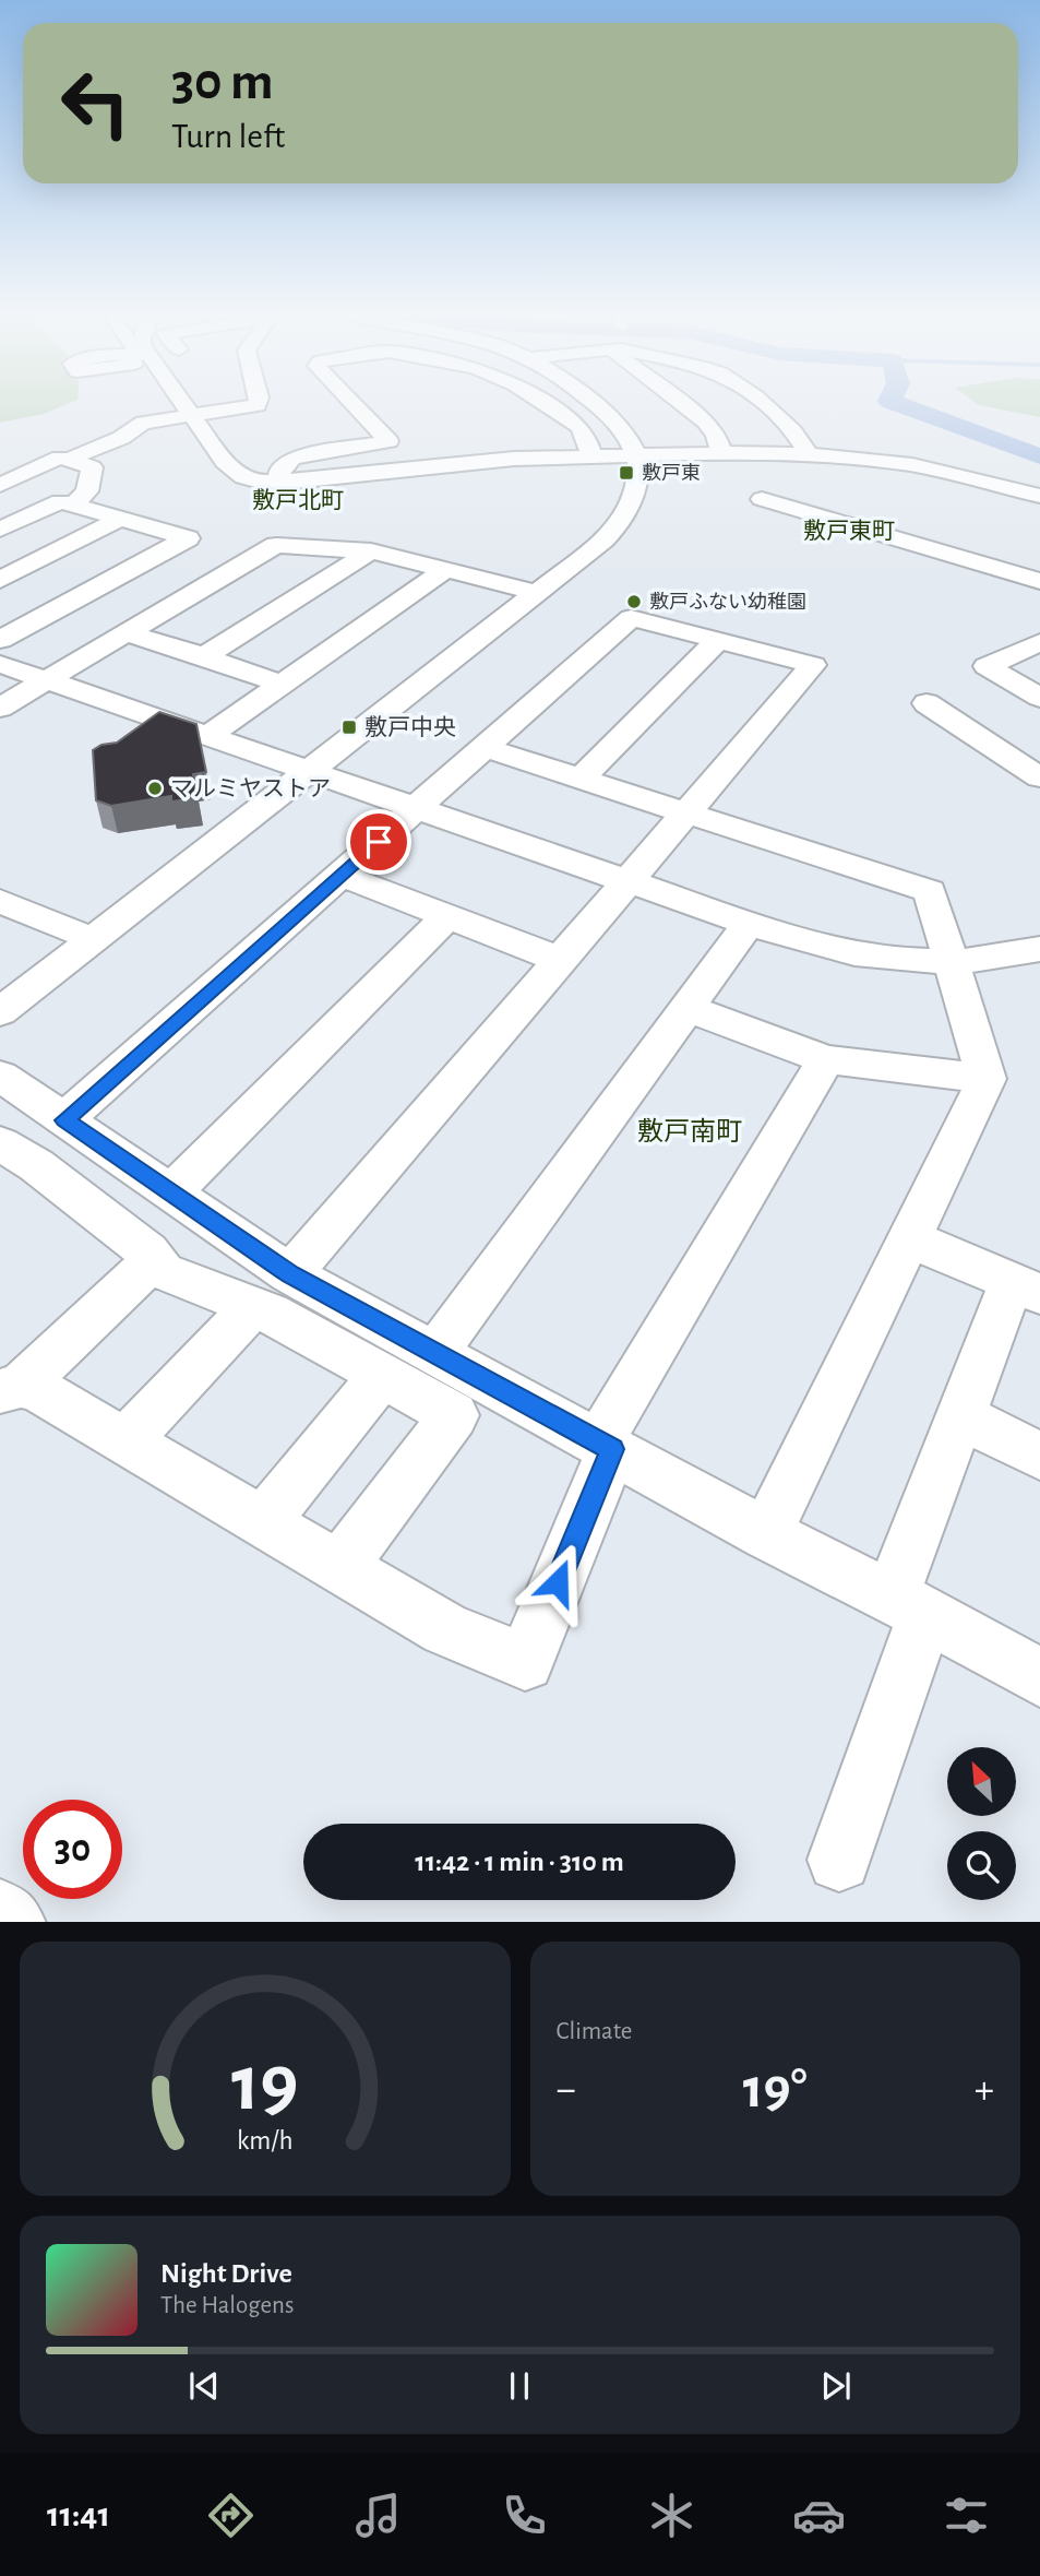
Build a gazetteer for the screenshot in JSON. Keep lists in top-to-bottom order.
{
  "districts": ["敷戸北町", "敷戸東町", "敷戸南町"],
  "places": {
    "transit": ["敷戸東", "敷戸中央"],
    "other": ["敷戸ふない幼稚園", "マルミヤストア"]
  },
  "north": "top left",
  "page": {
    "turn": ["30 m", "Turn left"],
    "limit": "30",
    "trip": "11:42 · 1 min · 310 m",
    "tile": "Climate",
    "heat": ["−", "19°", "+"],
    "song": ["Night Drive", "The Halogens"],
    "tabs": "11:41",
    "gauge": ["19", "km/h"]
  }
}
